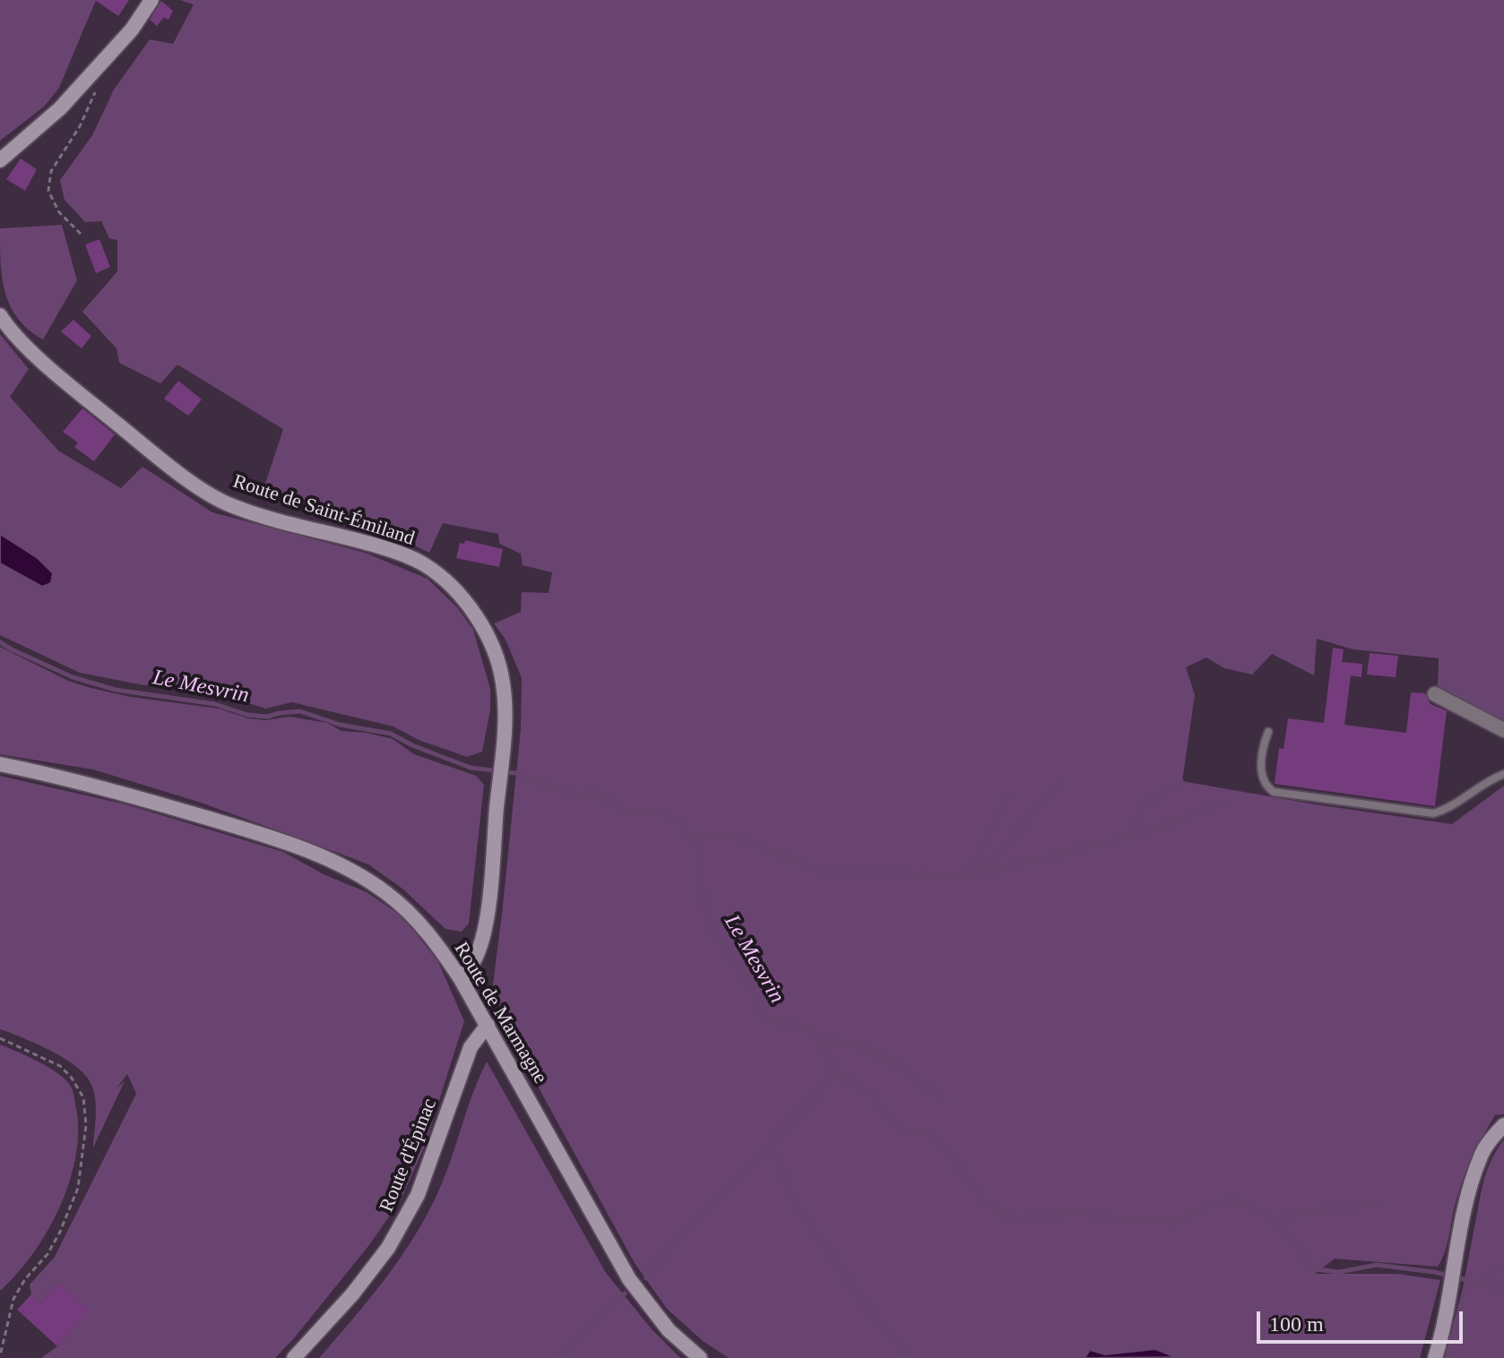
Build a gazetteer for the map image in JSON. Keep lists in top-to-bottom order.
{
  "streets": {
    "main road": ["Route de Saint-Émiland", "Route de Marmagne", "Route d'Épinac"]
  },
  "crossings": [
    ["Route de Saint-Émiland", "Route de Marmagne"],
    ["Route de Marmagne", "Route d'Épinac"]
  ],
  "water": ["Le Mesvrin"],
  "scale_bar": "100 m"
}
